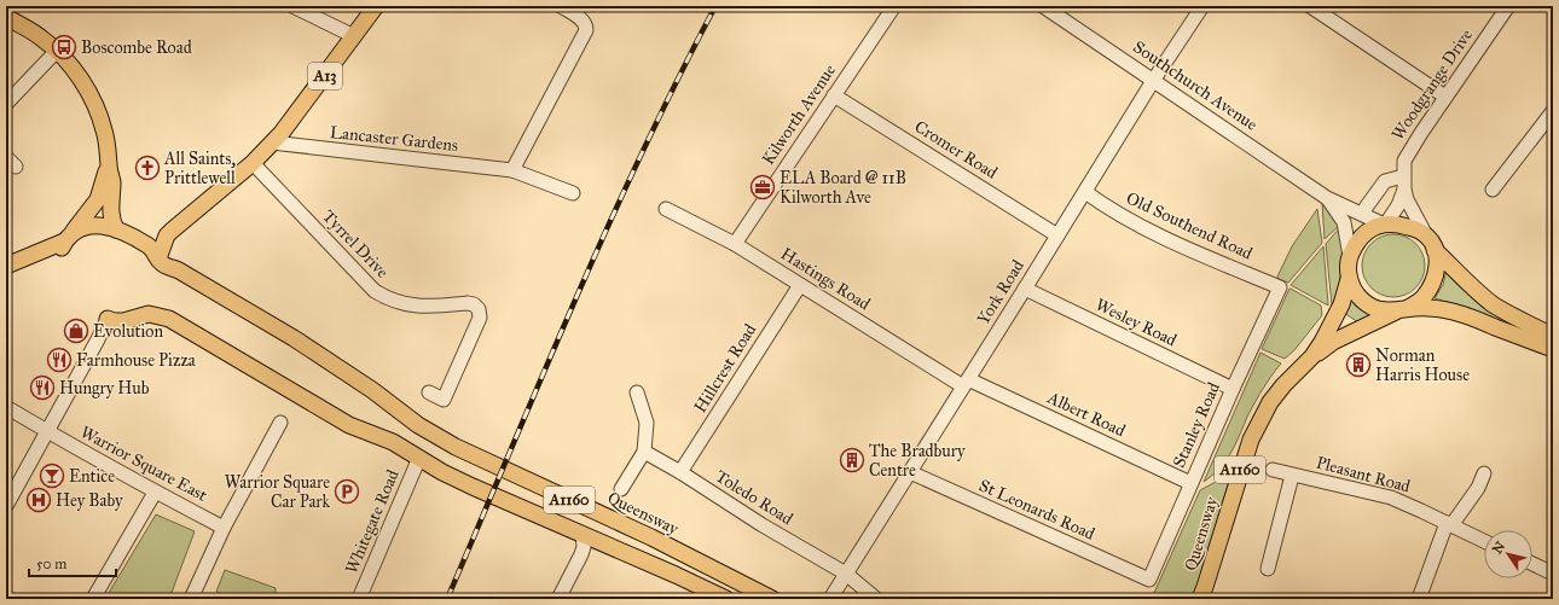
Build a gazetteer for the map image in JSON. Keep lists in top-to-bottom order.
{
  "streets": {
    "main road": [
      "A13",
      "Southchurch Avenue",
      "A1160",
      "Queensway"
    ],
    "street": [
      "Woodgrange Drive",
      "Kilworth Avenue",
      "Lancaster Gardens",
      "Cromer Road",
      "Old Southend Road",
      "Tyrrel Drive",
      "Hastings Road",
      "York Road",
      "Wesley Road",
      "Hillcrest Road",
      "Albert Road",
      "Stanley Road",
      "Warrior Square East",
      "Pleasant Road",
      "Toledo Road",
      "St Leonards Road",
      "Whitegate Road"
    ]
  },
  "crossings": [
    ["A13", "Lancaster Gardens"],
    ["A13", "Tyrrel Drive"],
    ["A13", "Queensway"],
    ["Woodgrange Drive", "Southchurch Avenue"],
    ["Woodgrange Drive", "A1160"],
    ["Woodgrange Drive", "Queensway"],
    ["Southchurch Avenue", "York Road"],
    ["Southchurch Avenue", "A1160"],
    ["Southchurch Avenue", "Queensway"],
    ["Kilworth Avenue", "Cromer Road"],
    ["Kilworth Avenue", "Hastings Road"],
    ["Cromer Road", "York Road"],
    ["Old Southend Road", "York Road"],
    ["Old Southend Road", "Stanley Road"],
    ["Hastings Road", "York Road"],
    ["Hastings Road", "Hillcrest Road"],
    ["Hastings Road", "Albert Road"],
    ["York Road", "Wesley Road"],
    ["York Road", "Albert Road"],
    ["York Road", "Toledo Road"],
    ["York Road", "St Leonards Road"],
    ["Wesley Road", "Stanley Road"],
    ["Hillcrest Road", "Toledo Road"],
    ["Albert Road", "Stanley Road"],
    ["Stanley Road", "St Leonards Road"],
    ["A1160", "Queensway"],
    ["A1160", "Whitegate Road"]
  ],
  "places": {
    "bus stop": ["Boscombe Road"],
    "church": ["All Saints, Prittlewell"],
    "office": ["ELA Board @ 11B Kilworth Ave"],
    "shop": ["Evolution"],
    "restaurant": ["Farmhouse Pizza", "Hungry Hub"],
    "building": ["Norman Harris House", "The Bradbury Centre"],
    "bar": ["Entice"],
    "parking": ["Warrior Square Car Park"],
    "hospital": ["Hey Baby"]
  },
  "scale_bar": "50 m",
  "north": "top left"
}
